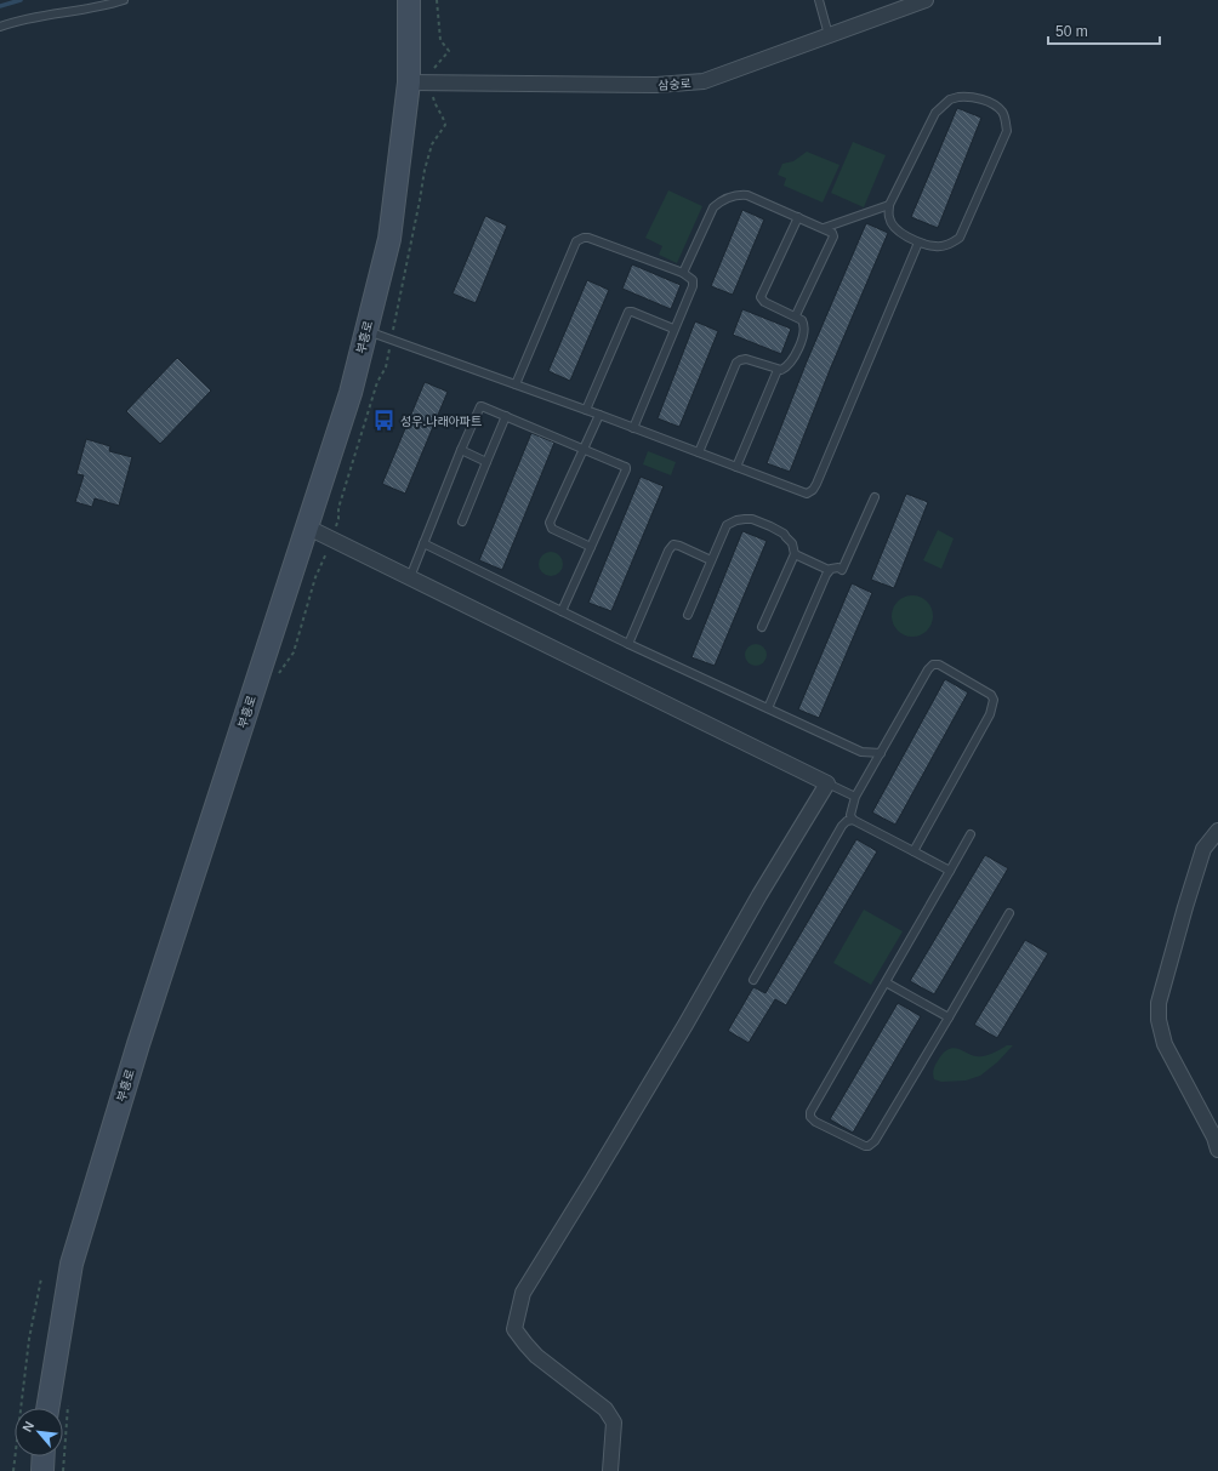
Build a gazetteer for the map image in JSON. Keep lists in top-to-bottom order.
{
  "streets": {
    "main road": ["부흥로"],
    "street": ["삼숭로"]
  },
  "crossings": [
    ["삼숭로", "부흥로"]
  ],
  "places": {
    "bus stop": ["성우.나래아파트"]
  },
  "scale_bar": "50 m",
  "north": "top left"
}
